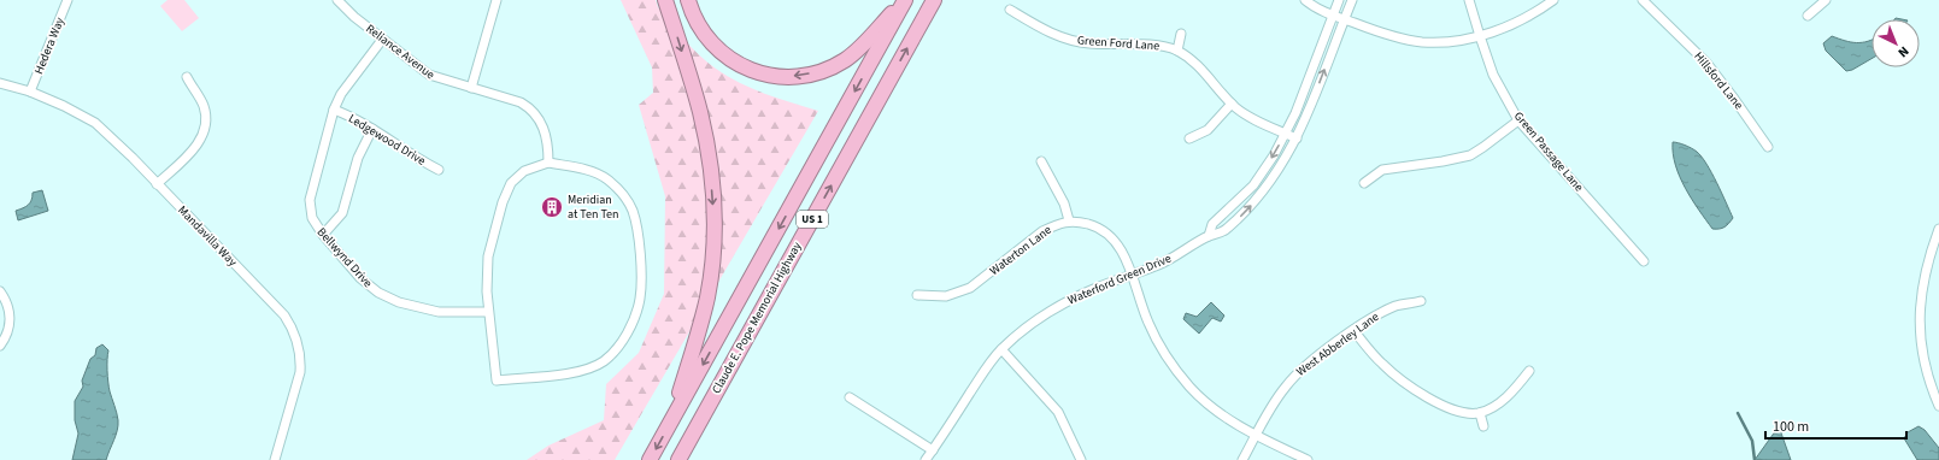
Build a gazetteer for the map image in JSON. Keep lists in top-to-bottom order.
{
  "streets": {
    "highway": ["US 1", "Claude E. Pope Memorial Highway"],
    "street": [
      "Green Ford Lane",
      "Hedera Way",
      "Reliance Avenue",
      "Hillsford Lane",
      "Ledgewood Drive",
      "Green Passage Lane",
      "Mandavilla Way",
      "Waterton Lane",
      "Bellwynd Drive",
      "Waterford Green Drive",
      "West Abberley Lane"
    ]
  },
  "crossings": [
    ["Green Ford Lane", "Waterford Green Drive"],
    ["Hedera Way", "Mandavilla Way"],
    ["Reliance Avenue", "Bellwynd Drive"],
    ["Ledgewood Drive", "Bellwynd Drive"]
  ],
  "places": {
    "building": ["Meridian at Ten Ten"]
  },
  "scale_bar": "100 m",
  "north": "bottom right"
}
